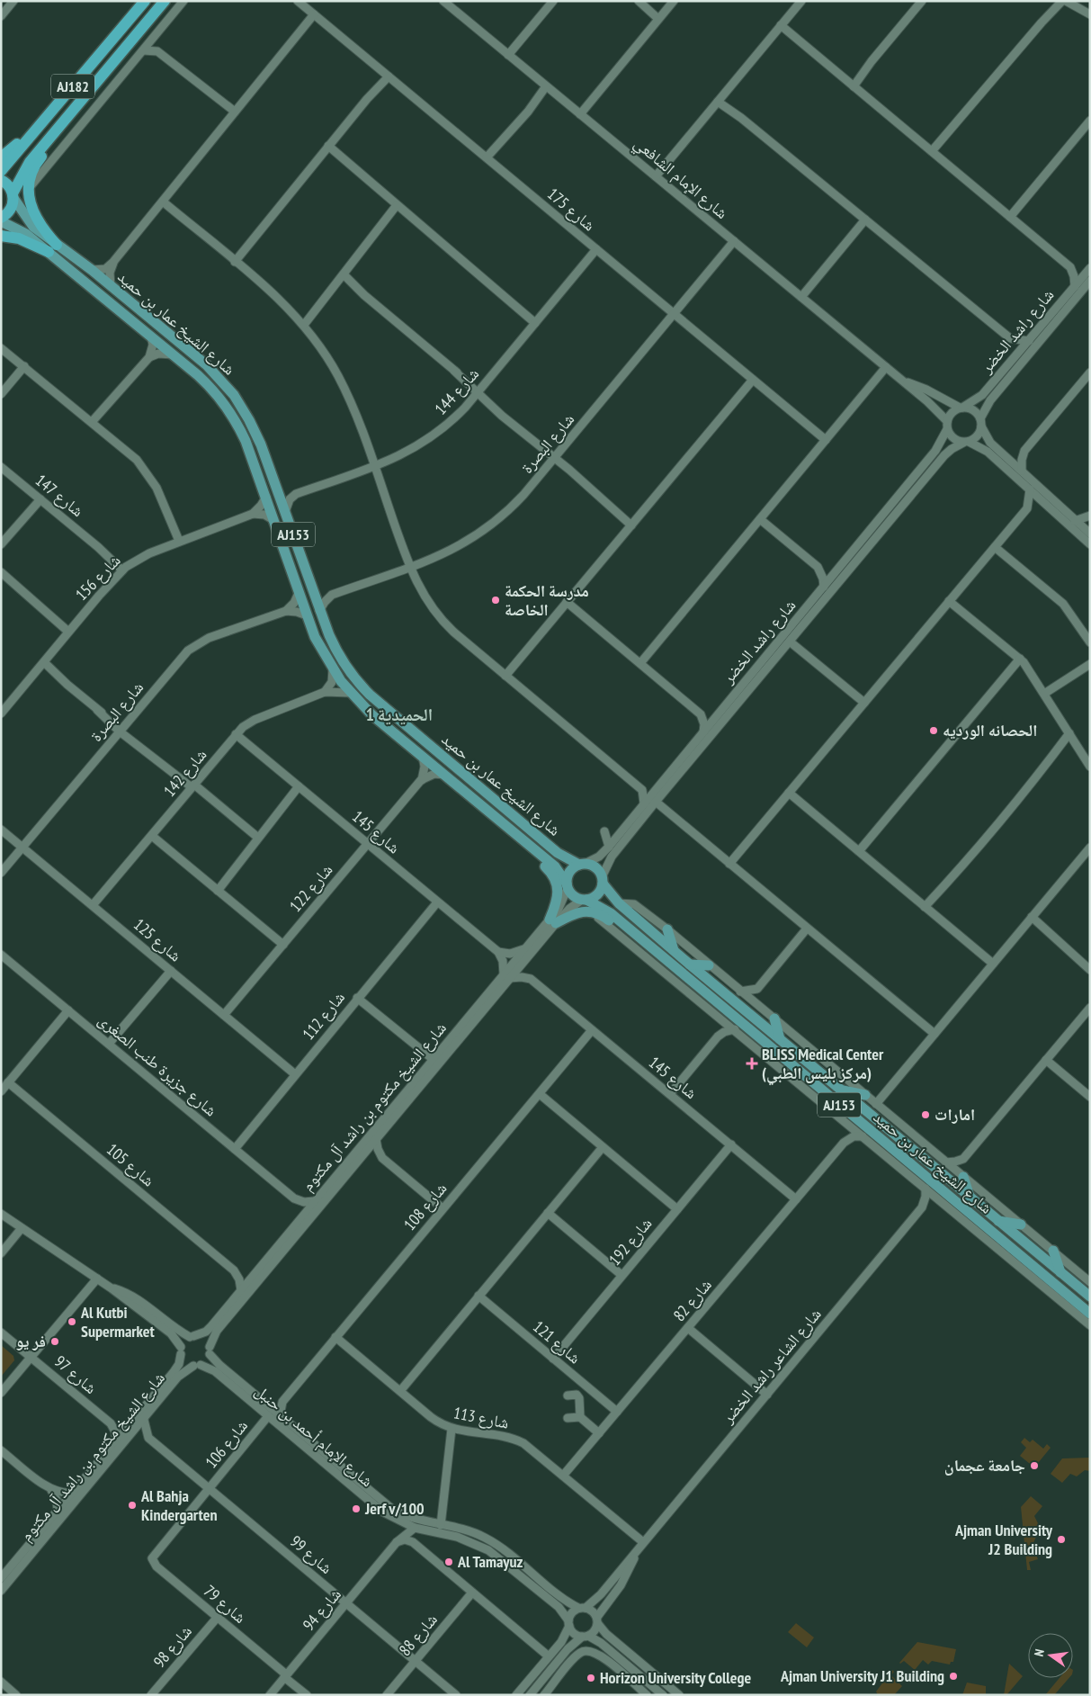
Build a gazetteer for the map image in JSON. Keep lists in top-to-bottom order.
{
  "streets": {
    "highway": ["AJ182"],
    "main road": ["شارع الشيخ عمار بن حميد", "AJ153"],
    "street": [
      "شارع الإمام الشافعي",
      "شارع 175",
      "شارع راشد الخضر",
      "شارع 144",
      "شارع البصرة",
      "شارع 147",
      "شارع 156",
      "شارع 142",
      "شارع 145",
      "شارع 122",
      "شارع 125",
      "شارع 112",
      "شارع جزيرة طنب الصغرى",
      "شارع الشيخ مكتوم بن راشد آل مكتوم",
      "شارع 105",
      "شارع 108",
      "شارع 192",
      "شارع 82",
      "شارع 121",
      "شارع الشاعر راشد الخضر",
      "شارع 97",
      "شارع 113",
      "شارع الإمام أحمد بن حنبل",
      "شارع 106",
      "شارع 99",
      "شارع 79",
      "شارع 94",
      "شارع 88",
      "شارع 98"
    ]
  },
  "crossings": [
    ["AJ182", "شارع الشيخ عمار بن حميد"],
    ["شارع الإمام الشافعي", "شارع راشد الخضر"],
    ["شارع الإمام الشافعي", "شارع البصرة"],
    ["شارع 175", "شارع 144"],
    ["شارع 175", "شارع البصرة"],
    ["شارع الشيخ عمار بن حميد", "شارع راشد الخضر"],
    ["شارع الشيخ عمار بن حميد", "شارع 156"],
    ["شارع الشيخ عمار بن حميد", "شارع 142"],
    ["شارع الشيخ عمار بن حميد", "شارع الشيخ مكتوم بن راشد آل مكتوم"],
    ["شارع راشد الخضر", "شارع الشيخ مكتوم بن راشد آل مكتوم"],
    ["شارع البصرة", "شارع 125"],
    ["شارع 147", "شارع 156"],
    ["شارع 142", "شارع 145"],
    ["شارع 142", "شارع 125"],
    ["شارع 145", "شارع 122"],
    ["شارع 145", "شارع 112"],
    ["شارع 145", "شارع 108"],
    ["شارع 145", "شارع 192"],
    ["شارع 145", "شارع 82"],
    ["شارع 122", "شارع 125"],
    ["شارع 125", "شارع 112"],
    ["شارع 112", "شارع جزيرة طنب الصغرى"],
    ["شارع الشيخ مكتوم بن راشد آل مكتوم", "شارع الإمام أحمد بن حنبل"],
    ["شارع 108", "شارع 113"],
    ["شارع 108", "شارع الإمام أحمد بن حنبل"],
    ["شارع 192", "شارع 121"],
    ["شارع 82", "شارع 121"],
    ["شارع 82", "شارع 113"],
    ["شارع الشاعر راشد الخضر", "شارع 113"],
    ["شارع الشاعر راشد الخضر", "شارع الإمام أحمد بن حنبل"],
    ["شارع الإمام أحمد بن حنبل", "شارع 106"],
    ["شارع الإمام أحمد بن حنبل", "شارع 94"],
    ["شارع 106", "شارع 99"],
    ["شارع 106", "شارع 79"],
    ["شارع 99", "شارع 94"],
    ["شارع 99", "شارع 88"],
    ["شارع 79", "شارع 94"],
    ["شارع 79", "شارع 98"]
  ],
  "districts": ["الحميدية 1"],
  "places": {
    "other": [
      "مدرسة الحكمة الخاصة",
      "الحصانه الورديه",
      "امارات",
      "Al Kutbi Supermarket",
      "فر يو",
      "جامعة عجمان",
      "Al Bahja Kindergarten",
      "Jerf v/100",
      "Ajman University J2 Building",
      "Al Tamayuz",
      "Ajman University J1 Building",
      "Horizon University College"
    ],
    "health": ["BLISS Medical Center (مركز بليس الطبي)"]
  },
  "north": "left"
}
